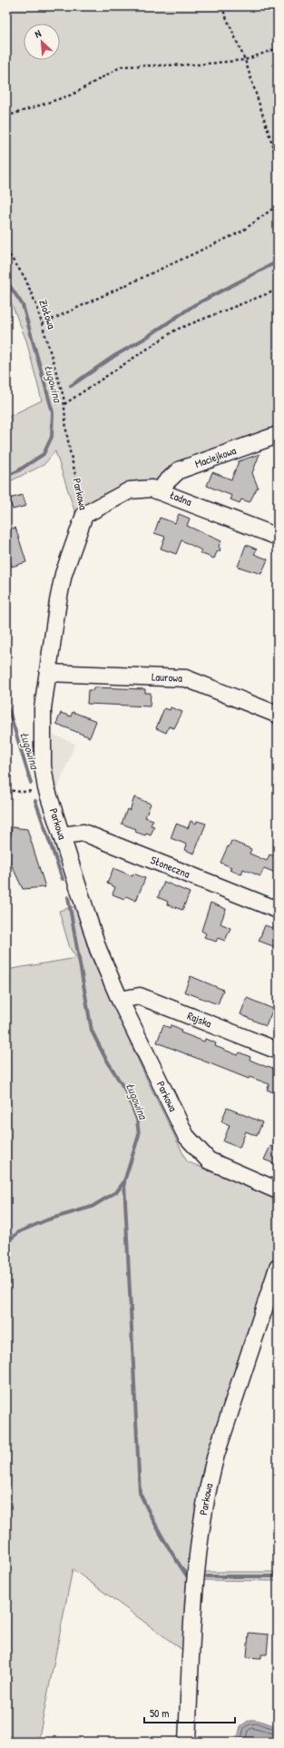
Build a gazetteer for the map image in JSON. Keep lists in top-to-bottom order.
{
  "streets": {
    "street": [
      "Maciejkowa",
      "Parkowa",
      "Ładna",
      "Laurowa",
      "Słoneczna",
      "Rajska"
    ],
    "path": ["Ziołowa"]
  },
  "crossings": [
    ["Ziołowa", "Parkowa"],
    ["Maciejkowa", "Ładna"],
    ["Parkowa", "Ładna"],
    ["Parkowa", "Laurowa"],
    ["Parkowa", "Słoneczna"],
    ["Parkowa", "Rajska"]
  ],
  "water": ["Ługowina"],
  "scale_bar": "50 m",
  "north": "top left"
}
